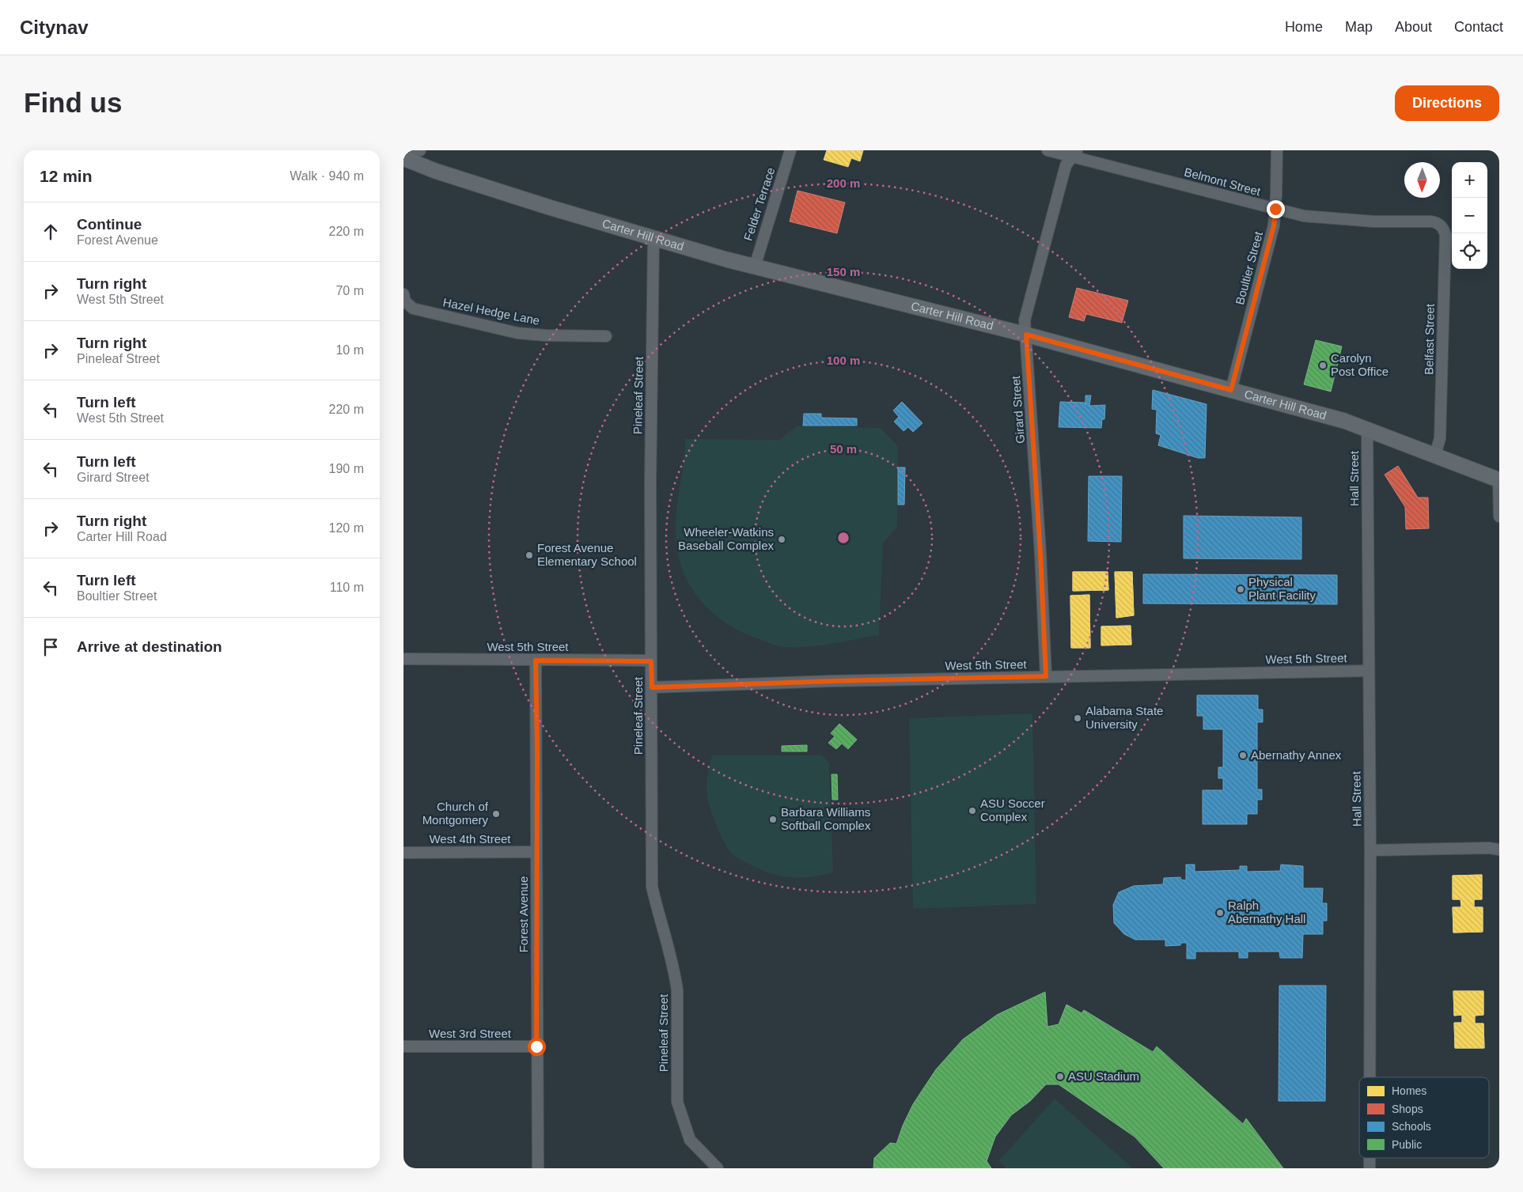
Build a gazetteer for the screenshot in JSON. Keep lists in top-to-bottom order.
{
  "streets": {
    "main road": ["Carter Hill Road"],
    "street": [
      "Belmont Street",
      "Felder Terrace",
      "Boultier Street",
      "Hazel Hedge Lane",
      "Belfast Street",
      "Pineleaf Street",
      "Girard Street",
      "Hall Street",
      "West 5th Street",
      "West 4th Street",
      "Forest Avenue",
      "West 3rd Street"
    ]
  },
  "crossings": [
    ["Belmont Street", "Boultier Street"],
    ["Belmont Street", "Belfast Street"],
    ["Belmont Street", "Girard Street"],
    ["Felder Terrace", "Carter Hill Road"],
    ["Carter Hill Road", "Boultier Street"],
    ["Carter Hill Road", "Belfast Street"],
    ["Carter Hill Road", "Pineleaf Street"],
    ["Carter Hill Road", "Girard Street"],
    ["Carter Hill Road", "Hall Street"],
    ["Pineleaf Street", "West 5th Street"],
    ["Girard Street", "West 5th Street"],
    ["Hall Street", "West 5th Street"],
    ["West 5th Street", "Forest Avenue"],
    ["West 4th Street", "Forest Avenue"],
    ["Forest Avenue", "West 3rd Street"]
  ],
  "places": [
    "Carolyn Post Office",
    "Wheeler-Watkins Baseball Complex",
    "Forest Avenue Elementary School",
    "Physical Plant Facility",
    "Alabama State University",
    "Abernathy Annex",
    "ASU Soccer Complex",
    "Church of Montgomery",
    "Barbara Williams Softball Complex",
    "Ralph Abernathy Hall",
    "ASU Stadium"
  ],
  "legend": [
    "Homes",
    "Shops",
    "Schools",
    "Public"
  ],
  "north": "bottom",
  "page": {
    "header": "Citynav",
    "nav": [
      "Home",
      "Map",
      "About",
      "Contact"
    ],
    "buttons": "Directions",
    "title": "Find us",
    "heading": ["12 min", "Walk · 940 m"],
    "map_buttons": ["+", "−"],
    "list": [
      ["Continue", "Forest Avenue", "220 m"],
      ["Turn right", "West 5th Street", "70 m"],
      ["Turn right", "Pineleaf Street", "10 m"],
      ["Turn left", "West 5th Street", "220 m"],
      ["Turn left", "Girard Street", "190 m"],
      ["Turn right", "Carter Hill Road", "120 m"],
      ["Turn left", "Boultier Street", "110 m"],
      "Arrive at destination"
    ]
  },
  "rings": [
    "200 m",
    "150 m",
    "100 m",
    "50 m"
  ]
}
